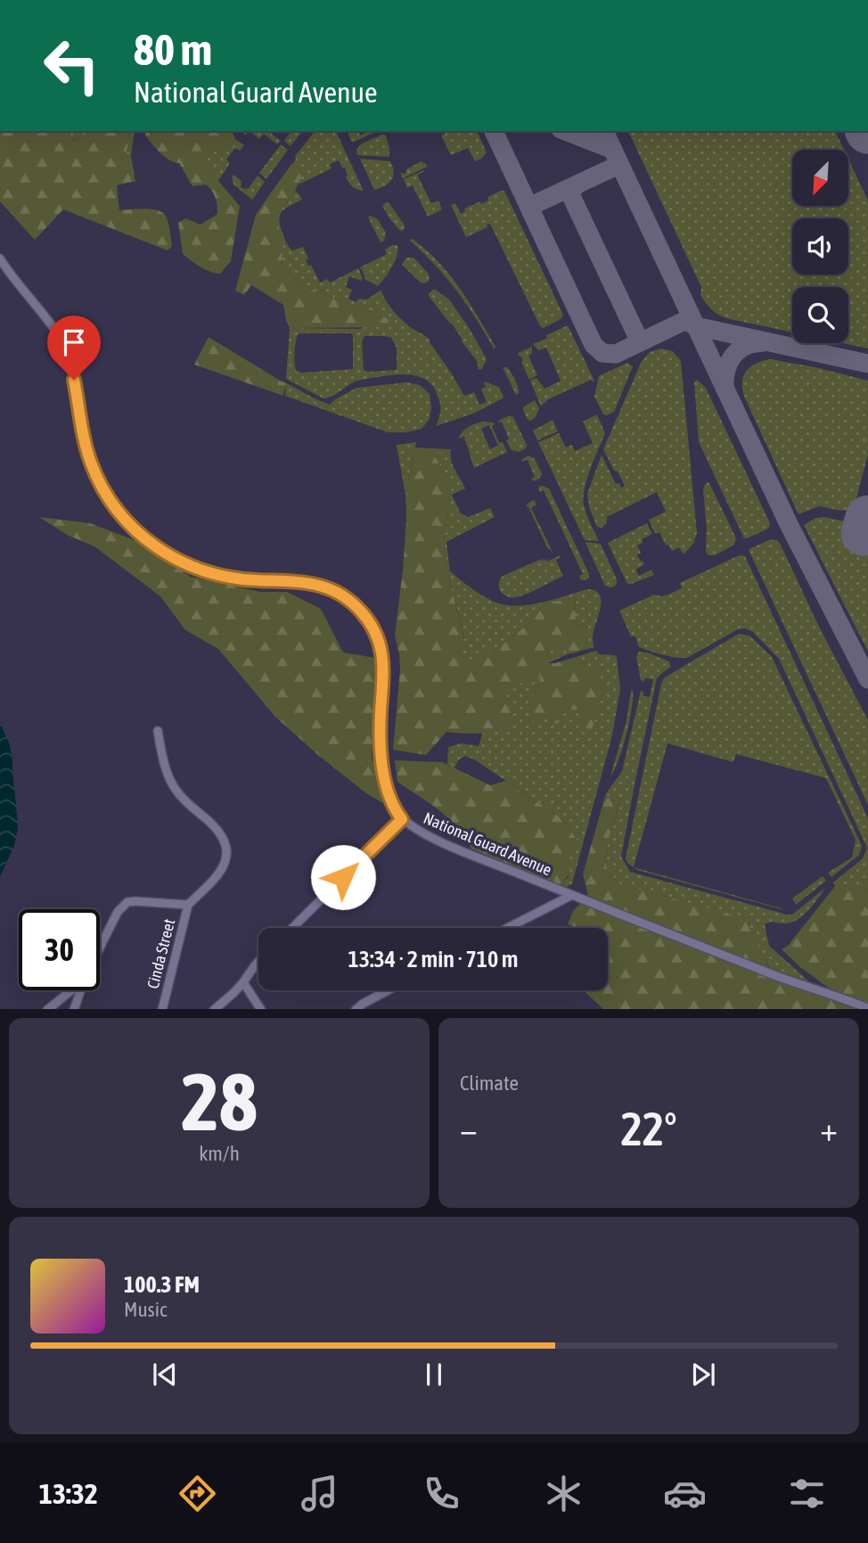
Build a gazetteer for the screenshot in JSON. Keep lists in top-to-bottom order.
{
  "streets": {
    "street": ["National Guard Avenue", "Cinda Street"]
  },
  "north": "bottom left",
  "page": {
    "turn": ["80 m", "National Guard Avenue"],
    "limit": "30",
    "trip": "13:34 · 2 min · 710 m",
    "tile": [
      ["28", "km/h"],
      "Climate"
    ],
    "heat": ["−", "22°", "+"],
    "song": ["100.3 FM", "Music"],
    "tabs": "13:32"
  }
}
